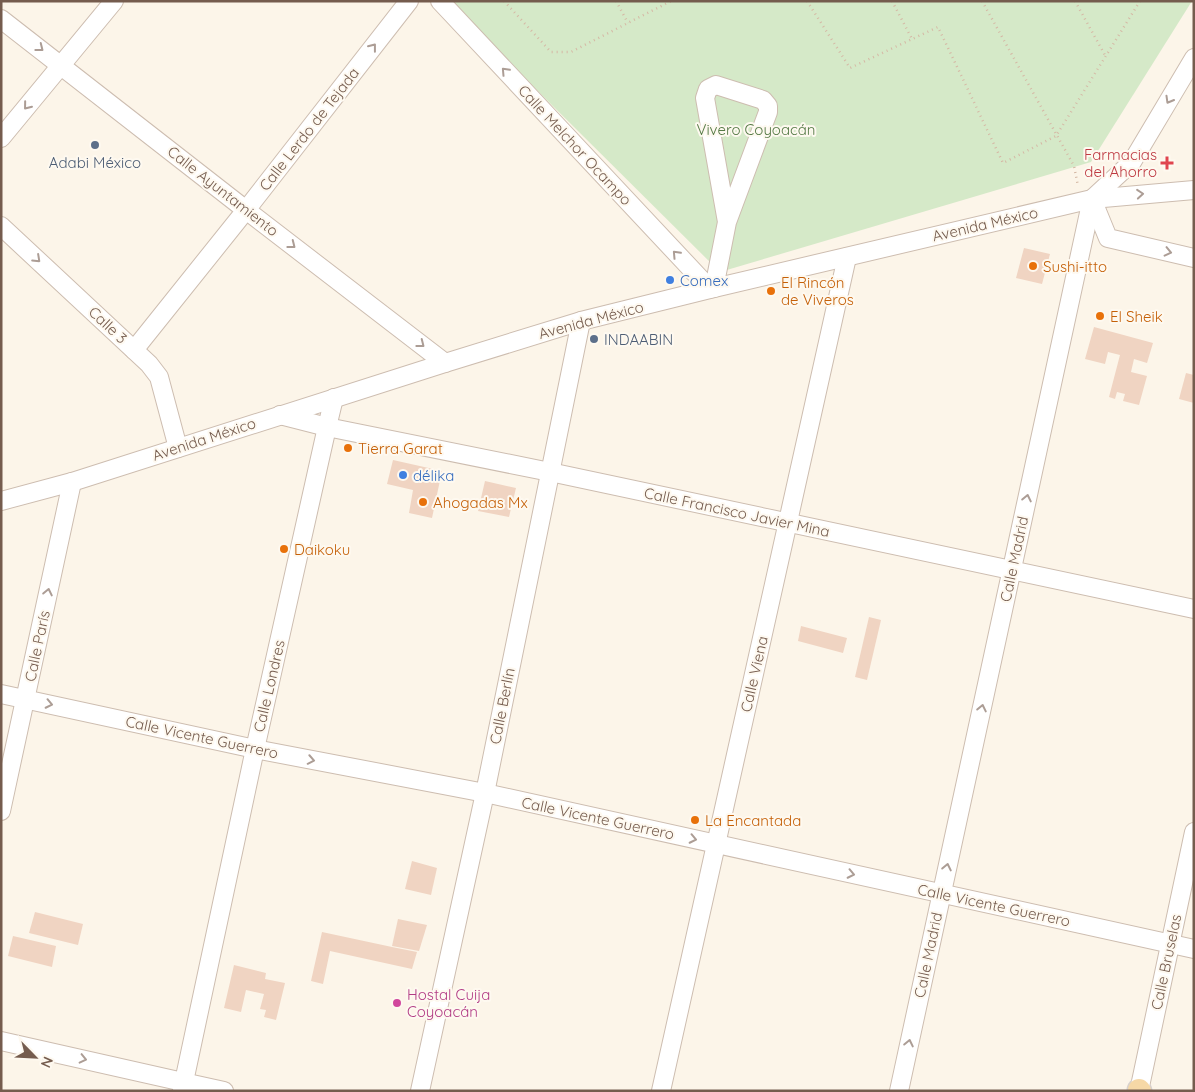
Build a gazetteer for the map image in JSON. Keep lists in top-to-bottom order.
{
  "streets": {
    "street": [
      "Calle Lerdo de Tejada",
      "Calle Melchor Ocampo",
      "Calle Ayuntamiento",
      "Avenida México",
      "Calle 3",
      "Calle Francisco Javier Mina",
      "Calle Madrid",
      "Calle París",
      "Calle Viena",
      "Calle Londres",
      "Calle Berlín",
      "Calle Vicente Guerrero",
      "Calle Bruselas"
    ]
  },
  "crossings": [
    ["Calle Lerdo de Tejada", "Calle Ayuntamiento"],
    ["Calle Lerdo de Tejada", "Calle 3"],
    ["Calle Melchor Ocampo", "Avenida México"],
    ["Calle Ayuntamiento", "Avenida México"],
    ["Avenida México", "Calle 3"],
    ["Avenida México", "Calle Francisco Javier Mina"],
    ["Avenida México", "Calle Madrid"],
    ["Avenida México", "Calle París"],
    ["Avenida México", "Calle Viena"],
    ["Avenida México", "Calle Londres"],
    ["Avenida México", "Calle Berlín"],
    ["Calle Francisco Javier Mina", "Calle Madrid"],
    ["Calle Francisco Javier Mina", "Calle Viena"],
    ["Calle Francisco Javier Mina", "Calle Londres"],
    ["Calle Francisco Javier Mina", "Calle Berlín"],
    ["Calle Madrid", "Calle Vicente Guerrero"],
    ["Calle París", "Calle Vicente Guerrero"],
    ["Calle Viena", "Calle Vicente Guerrero"],
    ["Calle Londres", "Calle Vicente Guerrero"],
    ["Calle Berlín", "Calle Vicente Guerrero"],
    ["Calle Vicente Guerrero", "Calle Bruselas"]
  ],
  "one_way": [
    "Calle Lerdo de Tejada",
    "Calle Melchor Ocampo",
    "Calle Ayuntamiento",
    "Calle 3",
    "Calle Madrid",
    "Calle París",
    "Calle Vicente Guerrero"
  ],
  "parks": ["Vivero Coyoacán"],
  "places": {
    "other": [
      "Adabi México",
      "Sushi-itto",
      "Comex",
      "El Rincón de Viveros",
      "El Sheik",
      "INDAABIN",
      "Tierra Garat",
      "délika",
      "Ahogadas Mx",
      "Daikoku",
      "La Encantada",
      "Hostal Cuija Coyoacán"
    ],
    "health": ["Farmacias del Ahorro"]
  },
  "north": "bottom right"
}
